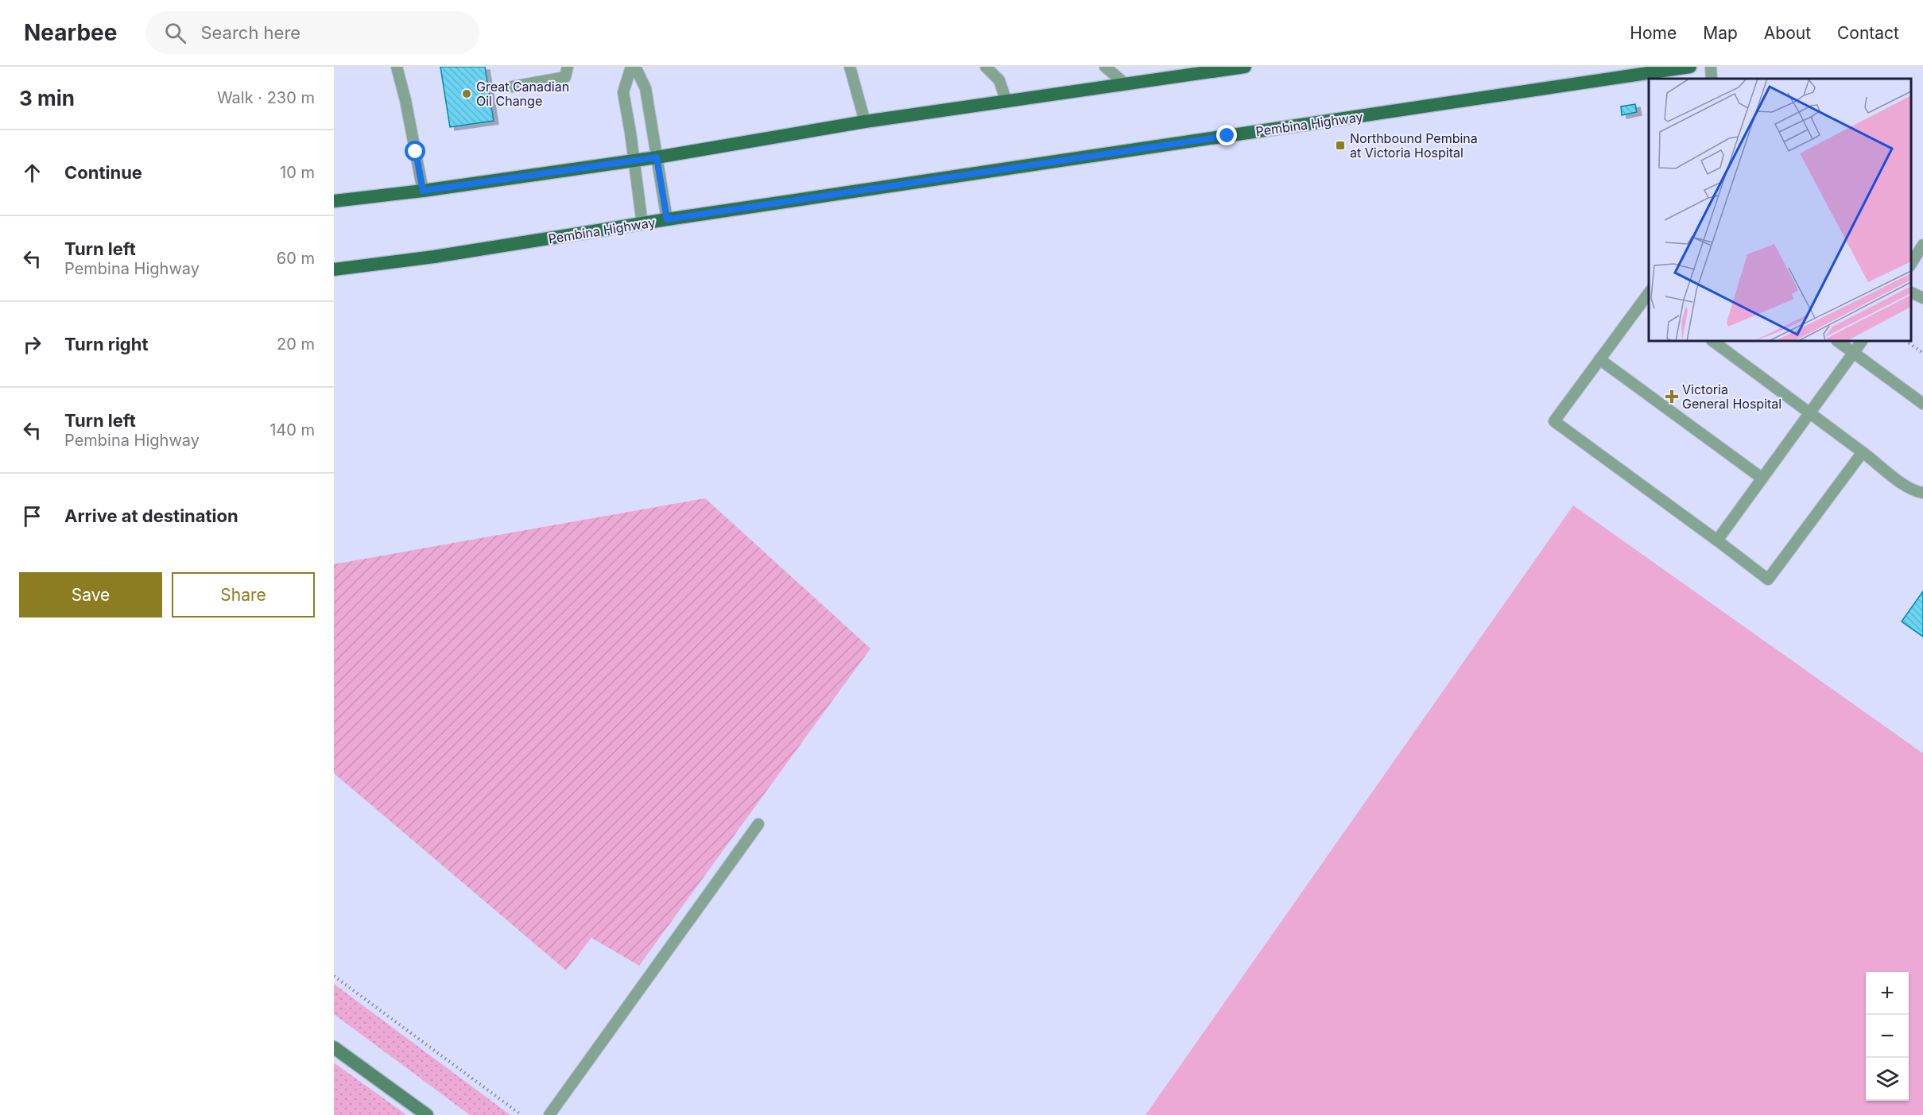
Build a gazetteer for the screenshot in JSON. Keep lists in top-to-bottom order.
{
  "streets": {
    "main road": ["Pembina Highway"]
  },
  "places": {
    "other": ["Great Canadian Oil Change"],
    "transit": ["Northbound Pembina at Victoria Hospital"],
    "health": ["Victoria General Hospital"]
  },
  "page": {
    "header": "Nearbee",
    "search": "Search here",
    "nav": [
      "Home",
      "Map",
      "About",
      "Contact"
    ],
    "heading": ["3 min", "Walk · 230 m"],
    "list": [
      ["Continue", "10 m"],
      ["Turn left", "Pembina Highway", "60 m"],
      ["Turn right", "20 m"],
      ["Turn left", "Pembina Highway", "140 m"],
      "Arrive at destination"
    ],
    "buttons": ["Save", "Share"],
    "map_buttons": ["+", "−"]
  }
}
